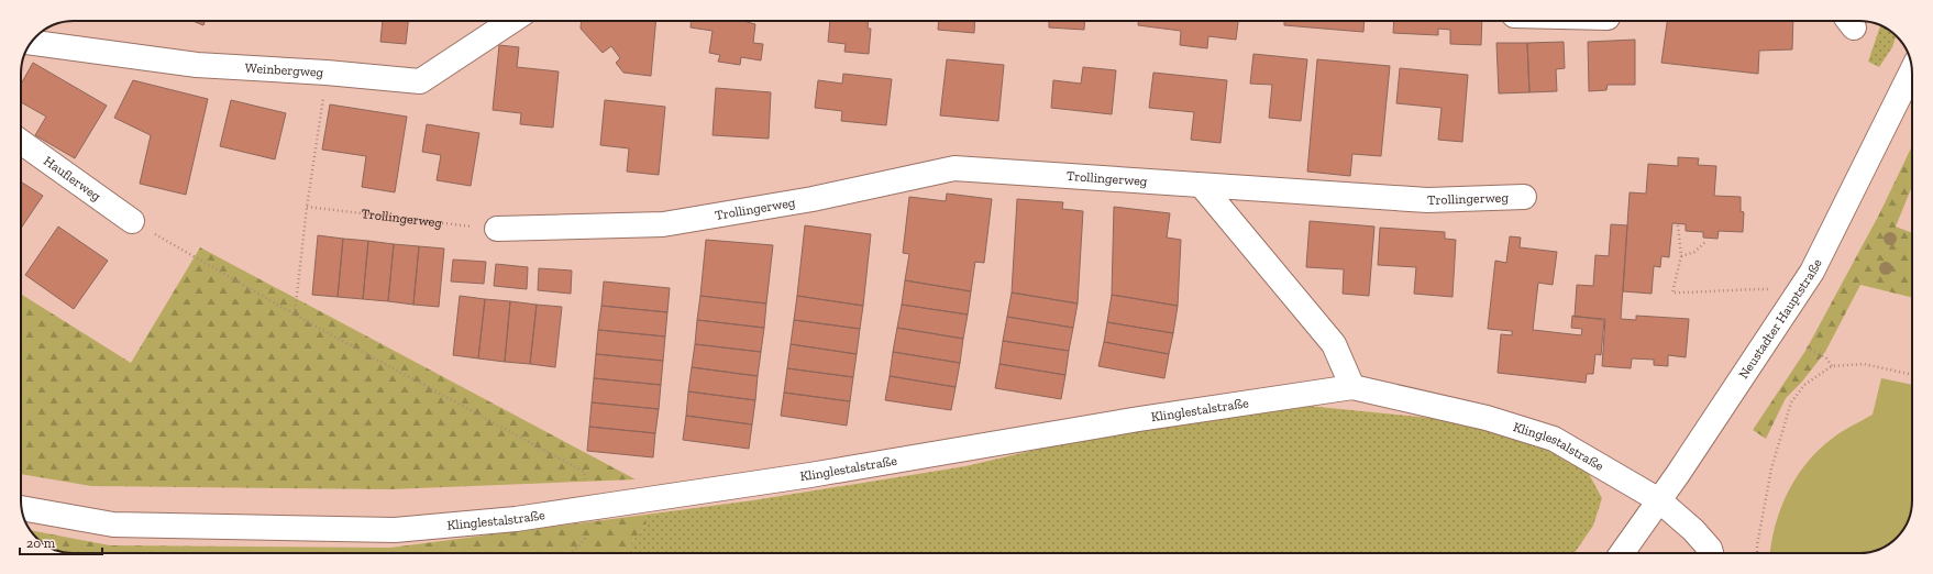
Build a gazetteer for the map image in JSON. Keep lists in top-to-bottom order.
{
  "streets": {
    "street": [
      "Weinbergweg",
      "Hauflerweg",
      "Trollingerweg",
      "Neustadter Hauptstraße",
      "Klinglestalstraße"
    ]
  },
  "crossings": [
    ["Neustadter Hauptstraße", "Klinglestalstraße"]
  ],
  "scale_bar": "20 m"
}
